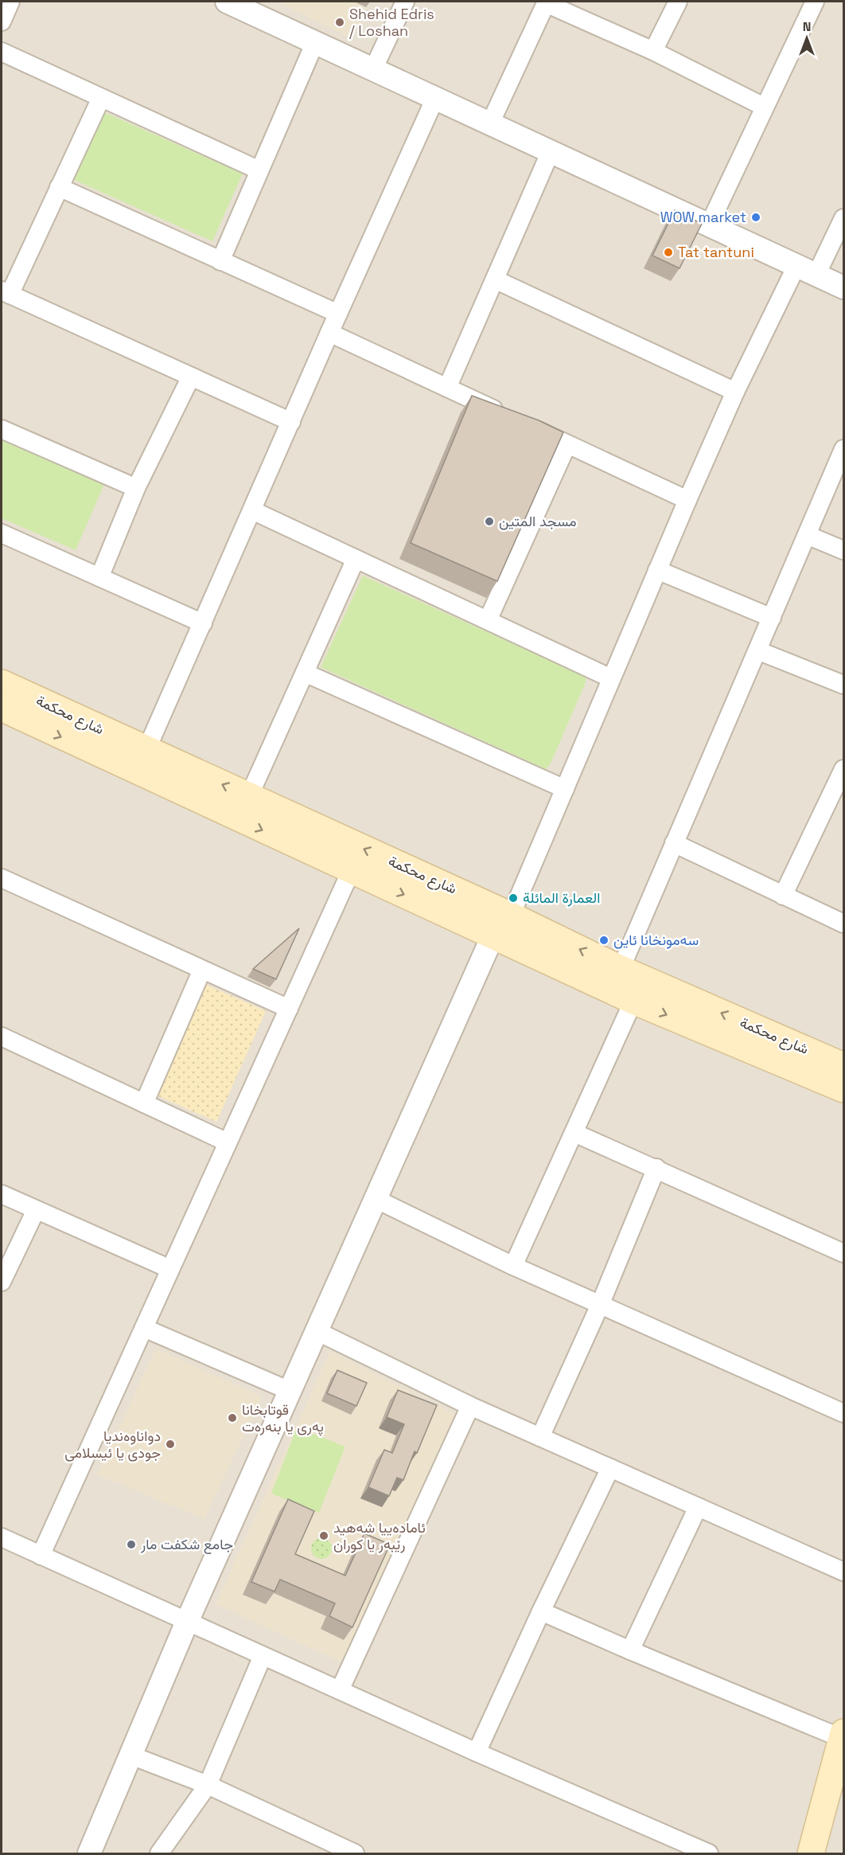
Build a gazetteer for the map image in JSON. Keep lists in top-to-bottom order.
{
  "streets": {
    "main road": ["شارع محكمة"]
  },
  "places": [
    "Shehid Edris / Loshan",
    "WOW market",
    "Tat tantuni",
    "مسجد المتين",
    "العمارة المائلة",
    "سەمونخانا ئاین",
    "قوتابخانا پەری یا بنەرەت",
    "دواناوەندیا جودی یا ئیسلامی",
    "ئامادەییا شەهید رێبەر یا کوران",
    "جامع شكفت مار"
  ],
  "north": "top"
}
